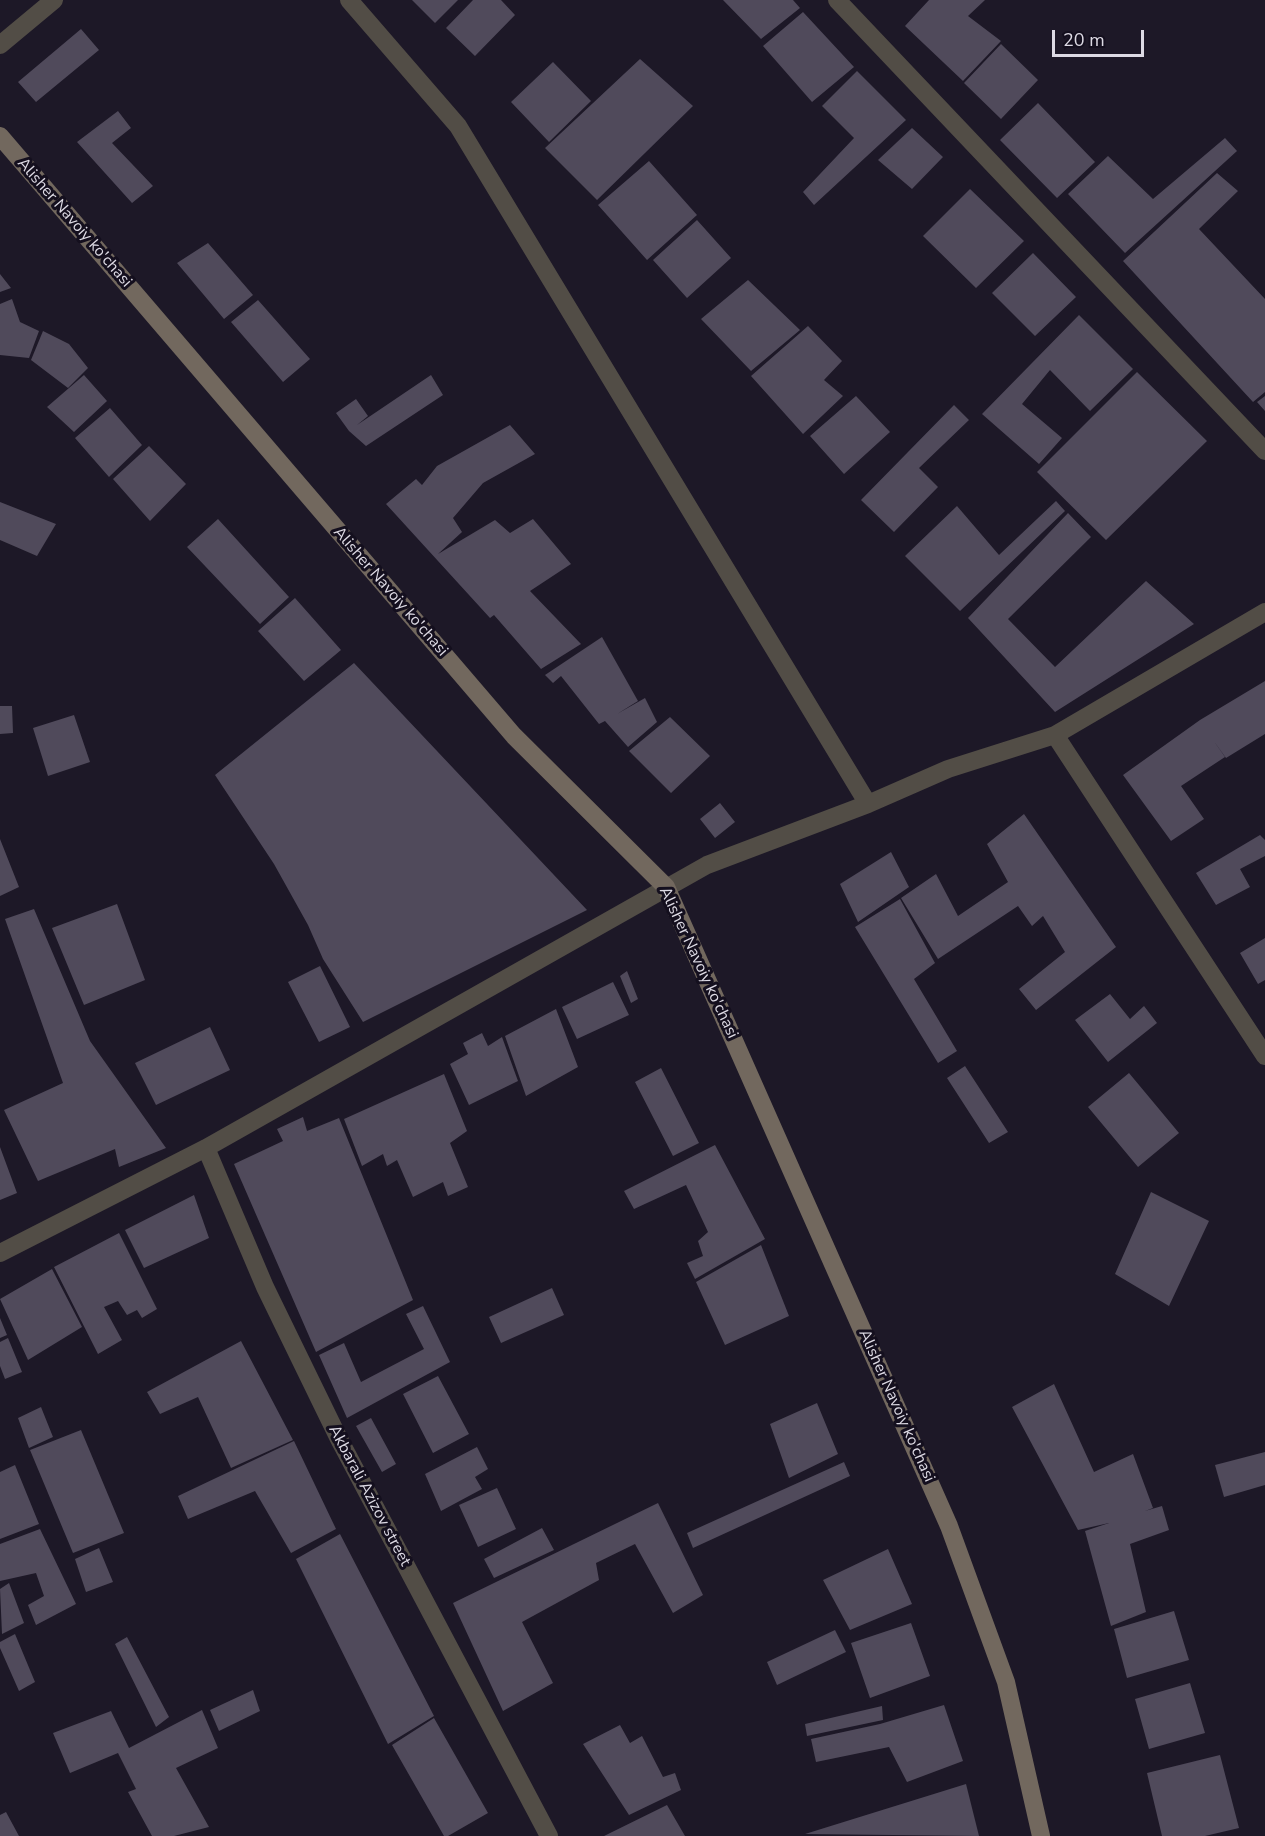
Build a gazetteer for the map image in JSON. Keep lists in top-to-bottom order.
{
  "streets": {
    "street": ["Alisher Navoiy ko'chasi", "Akbarali Azizov street"]
  },
  "scale_bar": "20 m"
}
